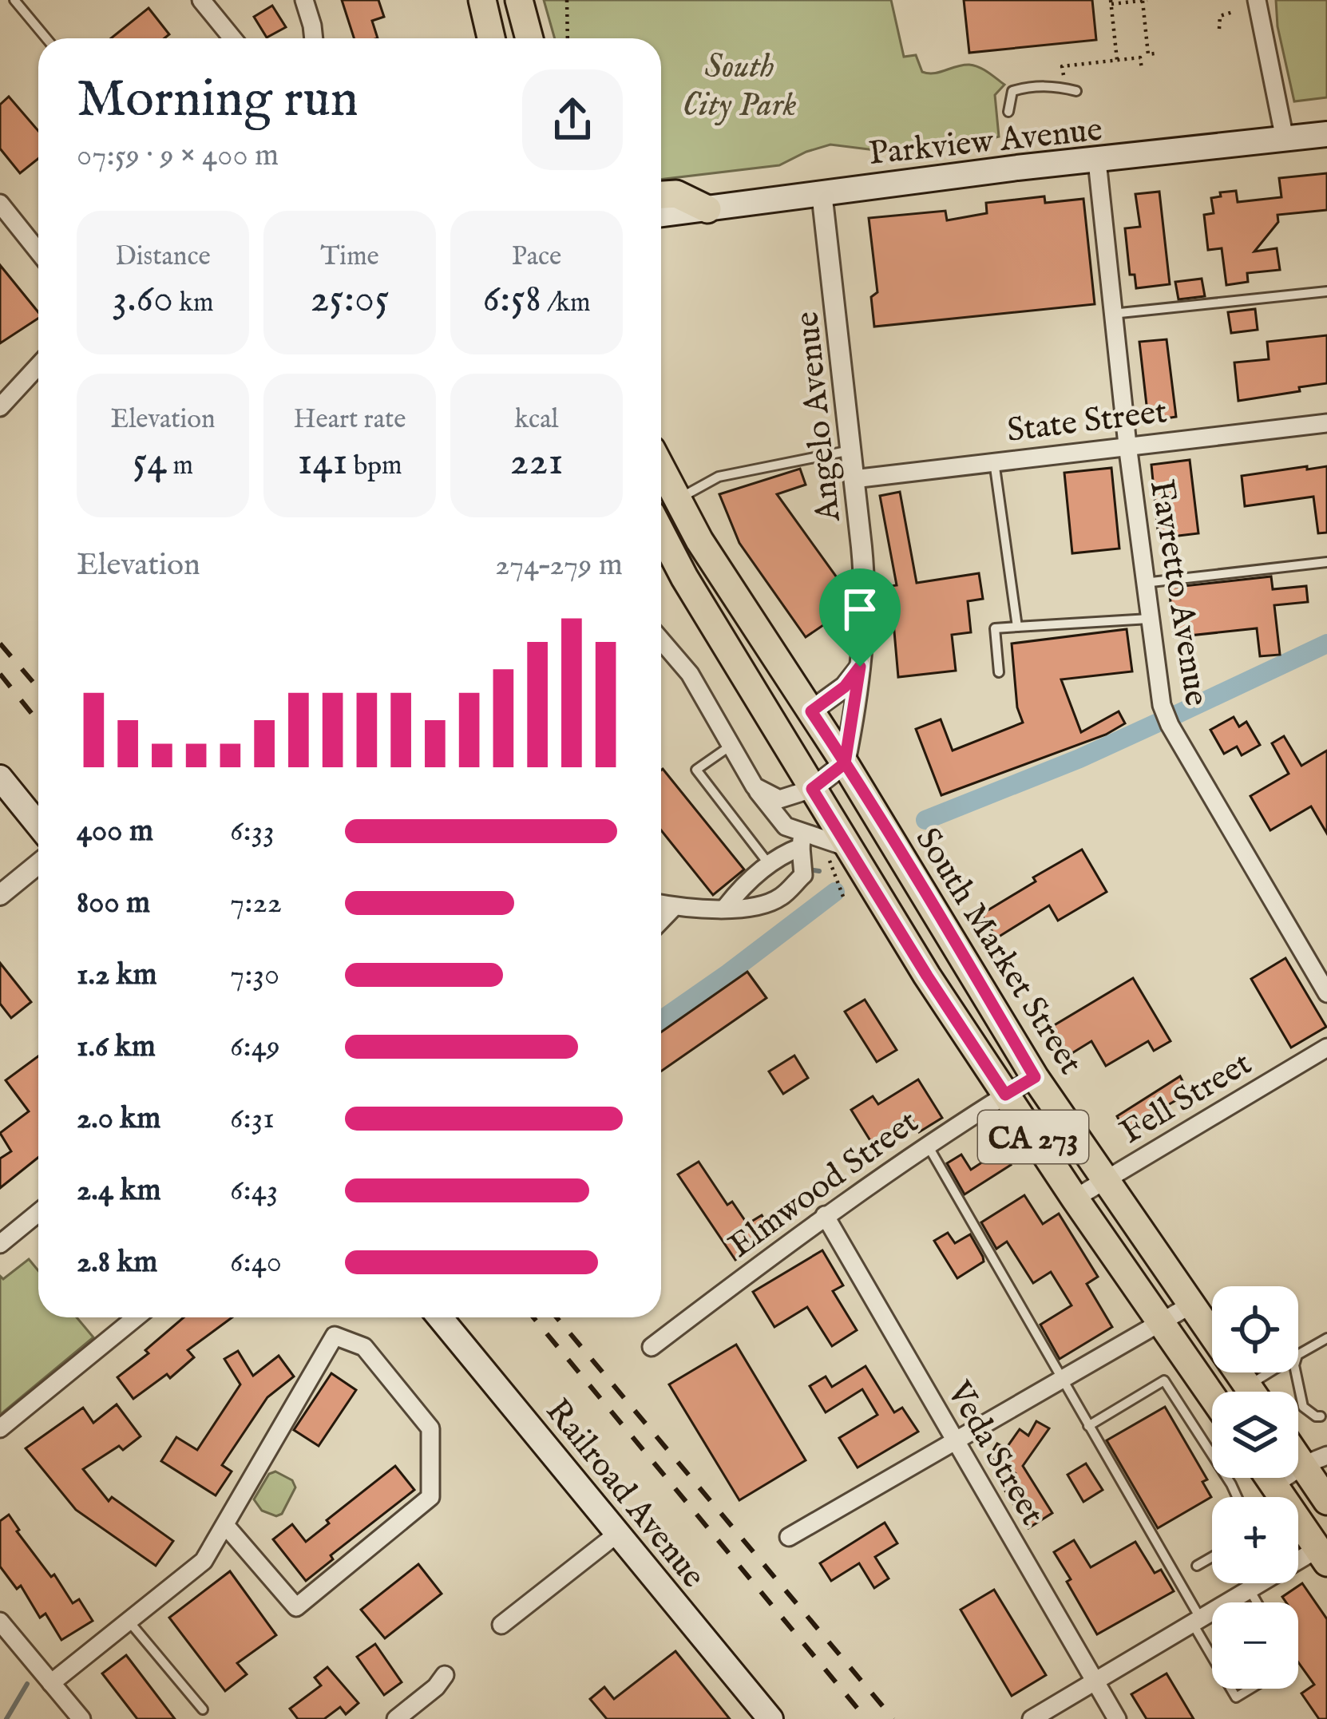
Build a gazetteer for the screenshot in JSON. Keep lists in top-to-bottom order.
{
  "streets": {
    "main road": [
      "Parkview Avenue",
      "South Market Street",
      "CA 273",
      "Railroad Avenue"
    ],
    "street": [
      "Angelo Avenue",
      "State Street",
      "Favretto Avenue",
      "Fell Street",
      "Elmwood Street",
      "Veda Street"
    ]
  },
  "crossings": [
    ["Parkview Avenue", "Angelo Avenue"],
    ["Parkview Avenue", "Favretto Avenue"],
    ["Angelo Avenue", "State Street"],
    ["Angelo Avenue", "South Market Street"],
    ["Angelo Avenue", "CA 273"],
    ["State Street", "Favretto Avenue"],
    ["South Market Street", "Fell Street"],
    ["South Market Street", "CA 273"],
    ["South Market Street", "Elmwood Street"],
    ["Fell Street", "CA 273"],
    ["CA 273", "Elmwood Street"],
    ["Elmwood Street", "Veda Street"]
  ],
  "parks": ["South City Park"],
  "page": {
    "heading": ["Morning run", "07:59 · 9 × 400 m"],
    "stats": [
      ["Distance", "3.60 km"],
      ["Time", "25:05"],
      ["Pace", "6:58 /km"],
      ["Elevation", "54 m"],
      ["Heart rate", "141 bpm"],
      ["kcal", "221"]
    ],
    "chart": ["Elevation", "274–279 m"],
    "list": [
      {
        "name": "400 m",
        "note": "6:33"
      },
      {
        "name": "800 m",
        "note": "7:22"
      },
      {
        "name": "1.2 km",
        "note": "7:30"
      },
      {
        "name": "1.6 km",
        "note": "6:49"
      },
      {
        "name": "2.0 km",
        "note": "6:31"
      },
      {
        "name": "2.4 km",
        "note": "6:43"
      },
      {
        "name": "2.8 km",
        "note": "6:40"
      }
    ],
    "map_buttons": ["+", "−"]
  }
}
